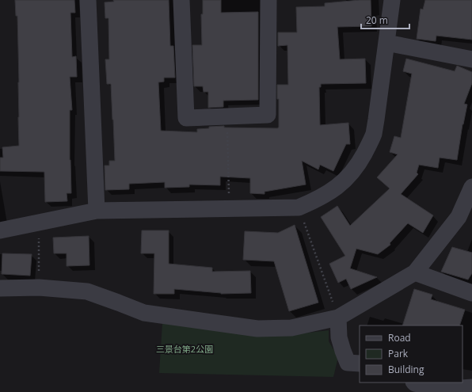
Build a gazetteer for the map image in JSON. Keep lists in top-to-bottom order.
{
  "parks": ["三景台第2公園"],
  "legend": ["Road", "Park", "Building"],
  "scale_bar": "20 m"
}
